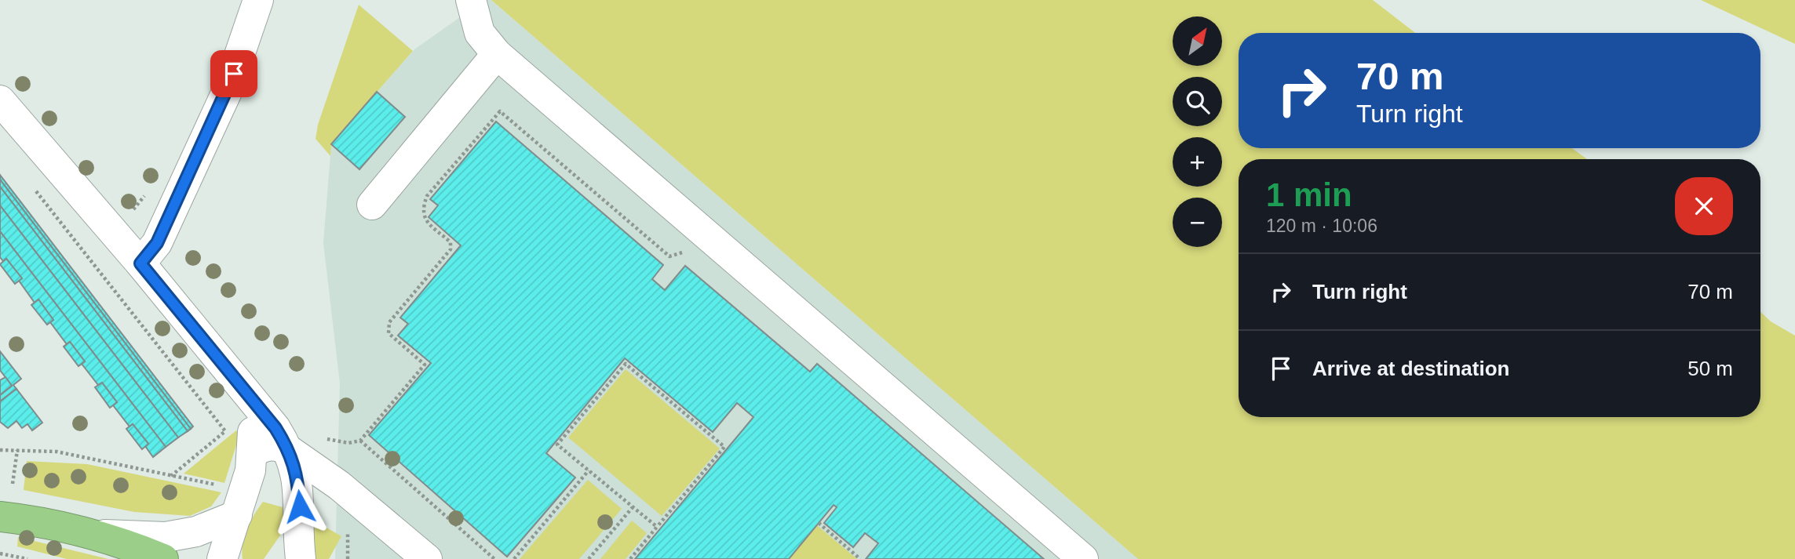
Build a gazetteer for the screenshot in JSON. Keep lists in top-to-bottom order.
{
  "north": "top right",
  "page": {
    "map_buttons": ["+", "−"],
    "turn": ["70 m", "Turn right"],
    "heading": ["1 min", "120 m · 10:06"],
    "list": [
      {
        "name": "Turn right",
        "value": "70 m"
      },
      {
        "name": "Arrive at destination",
        "value": "50 m"
      }
    ]
  }
}
